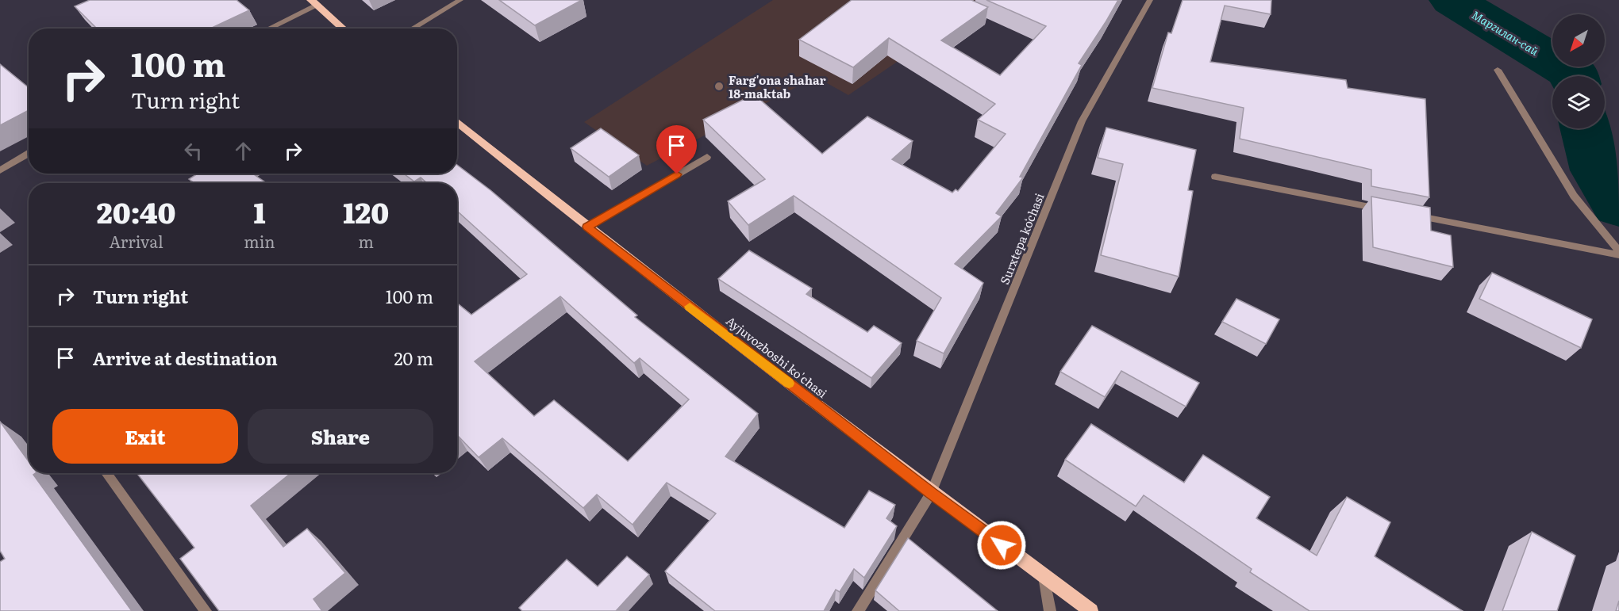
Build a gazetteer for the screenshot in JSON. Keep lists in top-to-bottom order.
{
  "streets": {
    "main road": ["Ayjuvozboshi ko'chasi"],
    "street": ["Surxtepa koʻchasi"]
  },
  "crossings": [
    ["Surxtepa koʻchasi", "Ayjuvozboshi ko'chasi"]
  ],
  "water": ["Маргилан-сай"],
  "places": ["Farg'ona shahar 18-maktab"],
  "north": "bottom left",
  "page": {
    "turn": ["100 m", "Turn right"],
    "eta": [
      "20:40",
      "Arrival",
      "1",
      "min",
      "120",
      "m"
    ],
    "list": [
      {
        "name": "Turn right",
        "value": "100 m"
      },
      {
        "name": "Arrive at destination",
        "value": "20 m"
      }
    ],
    "buttons": ["Exit", "Share"]
  }
}
